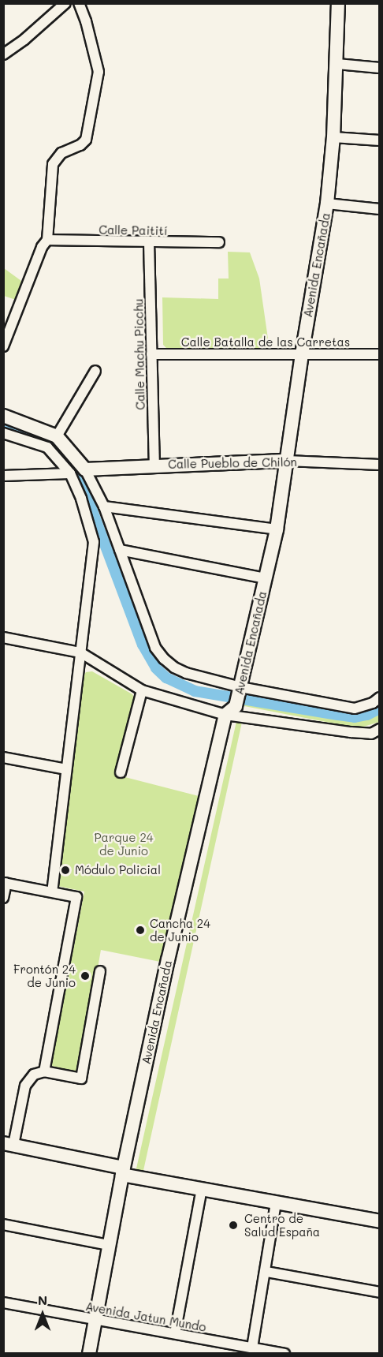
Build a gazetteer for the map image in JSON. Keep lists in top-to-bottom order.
{
  "streets": {
    "main road": ["Avenida Encañada", "Calle Pueblo de Chilón"],
    "street": [
      "Calle Paitití",
      "Calle Batalla de las Carretas",
      "Calle Machu Picchu",
      "Avenida Jatun Mundo"
    ]
  },
  "crossings": [
    ["Calle Paitití", "Calle Machu Picchu"],
    ["Avenida Encañada", "Calle Batalla de las Carretas"],
    ["Avenida Encañada", "Calle Pueblo de Chilón"],
    ["Avenida Encañada", "Avenida Jatun Mundo"],
    ["Calle Batalla de las Carretas", "Calle Machu Picchu"],
    ["Calle Machu Picchu", "Calle Pueblo de Chilón"]
  ],
  "parks": ["Parque 24 de Junio"],
  "places": [
    "Módulo Policial",
    "Cancha 24 de Junio",
    "Frontón 24 de Junio",
    "Centro de Salud España"
  ],
  "north": "top"
}
